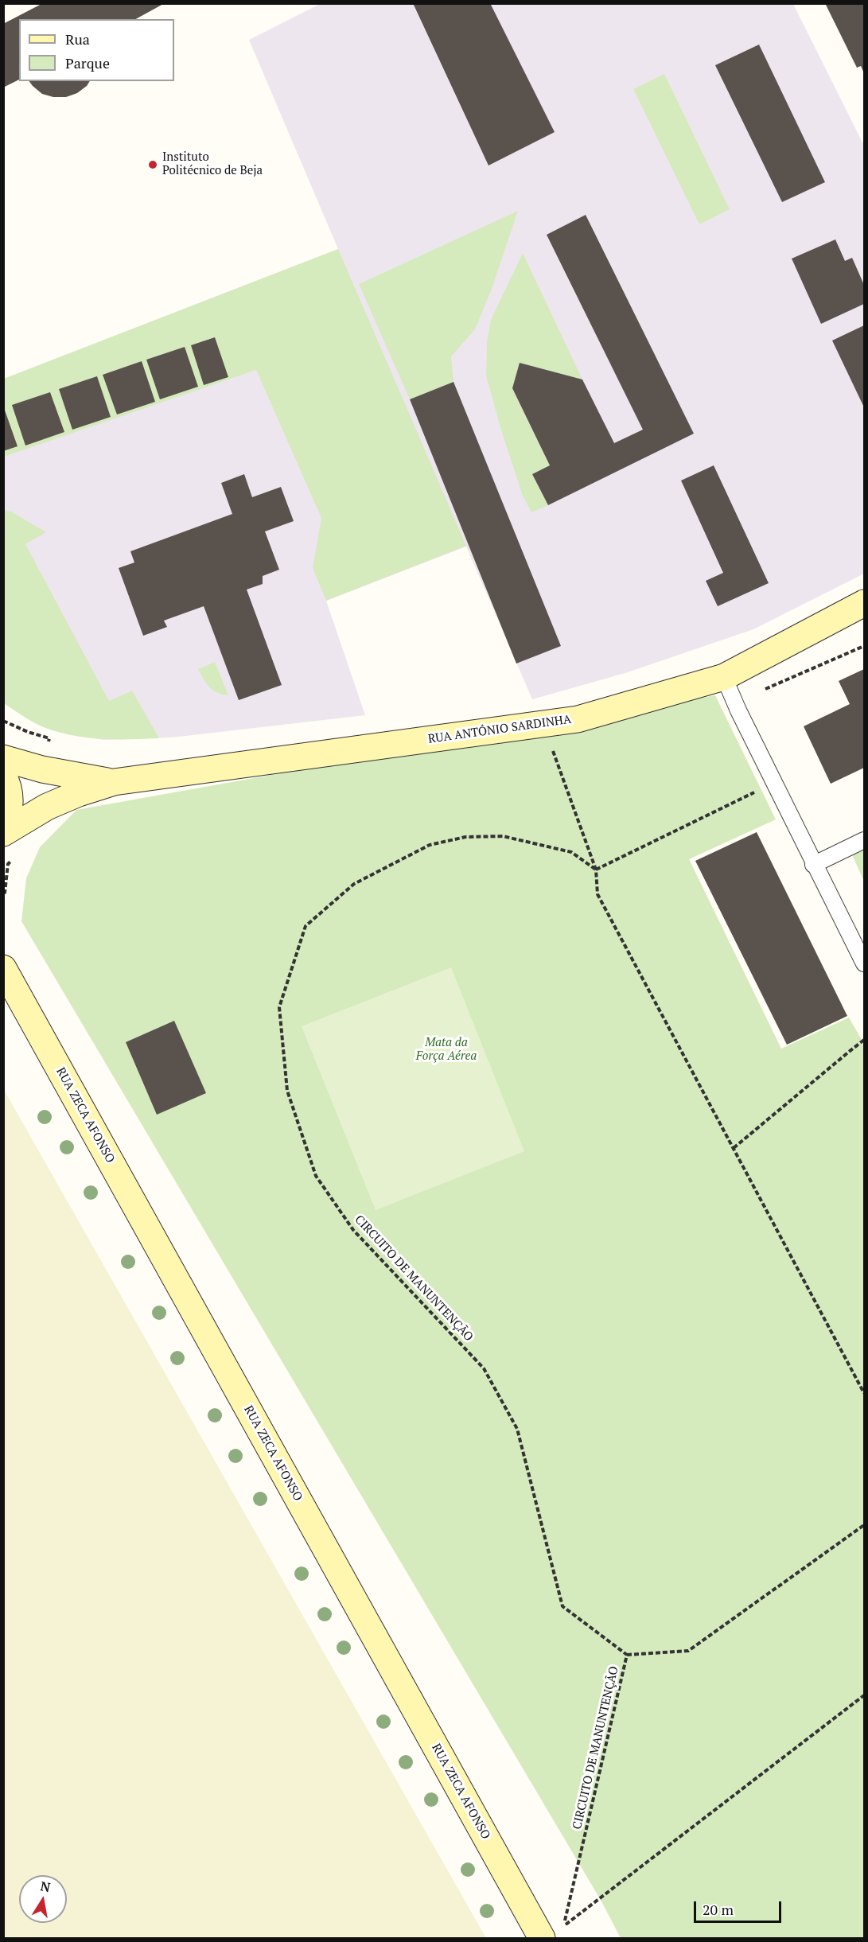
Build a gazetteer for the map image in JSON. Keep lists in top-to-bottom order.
{
  "streets": {
    "main road": ["RUA ANTÓNIO SARDINHA", "RUA ZECA AFONSO"],
    "path": ["CIRCUITO DE MANUNTENÇÃO"]
  },
  "parks": ["Mata da Força Aérea"],
  "places": ["Instituto Politécnico de Beja"],
  "legend": ["Rua", "Parque"],
  "scale_bar": "20 m",
  "north": "top"
}
